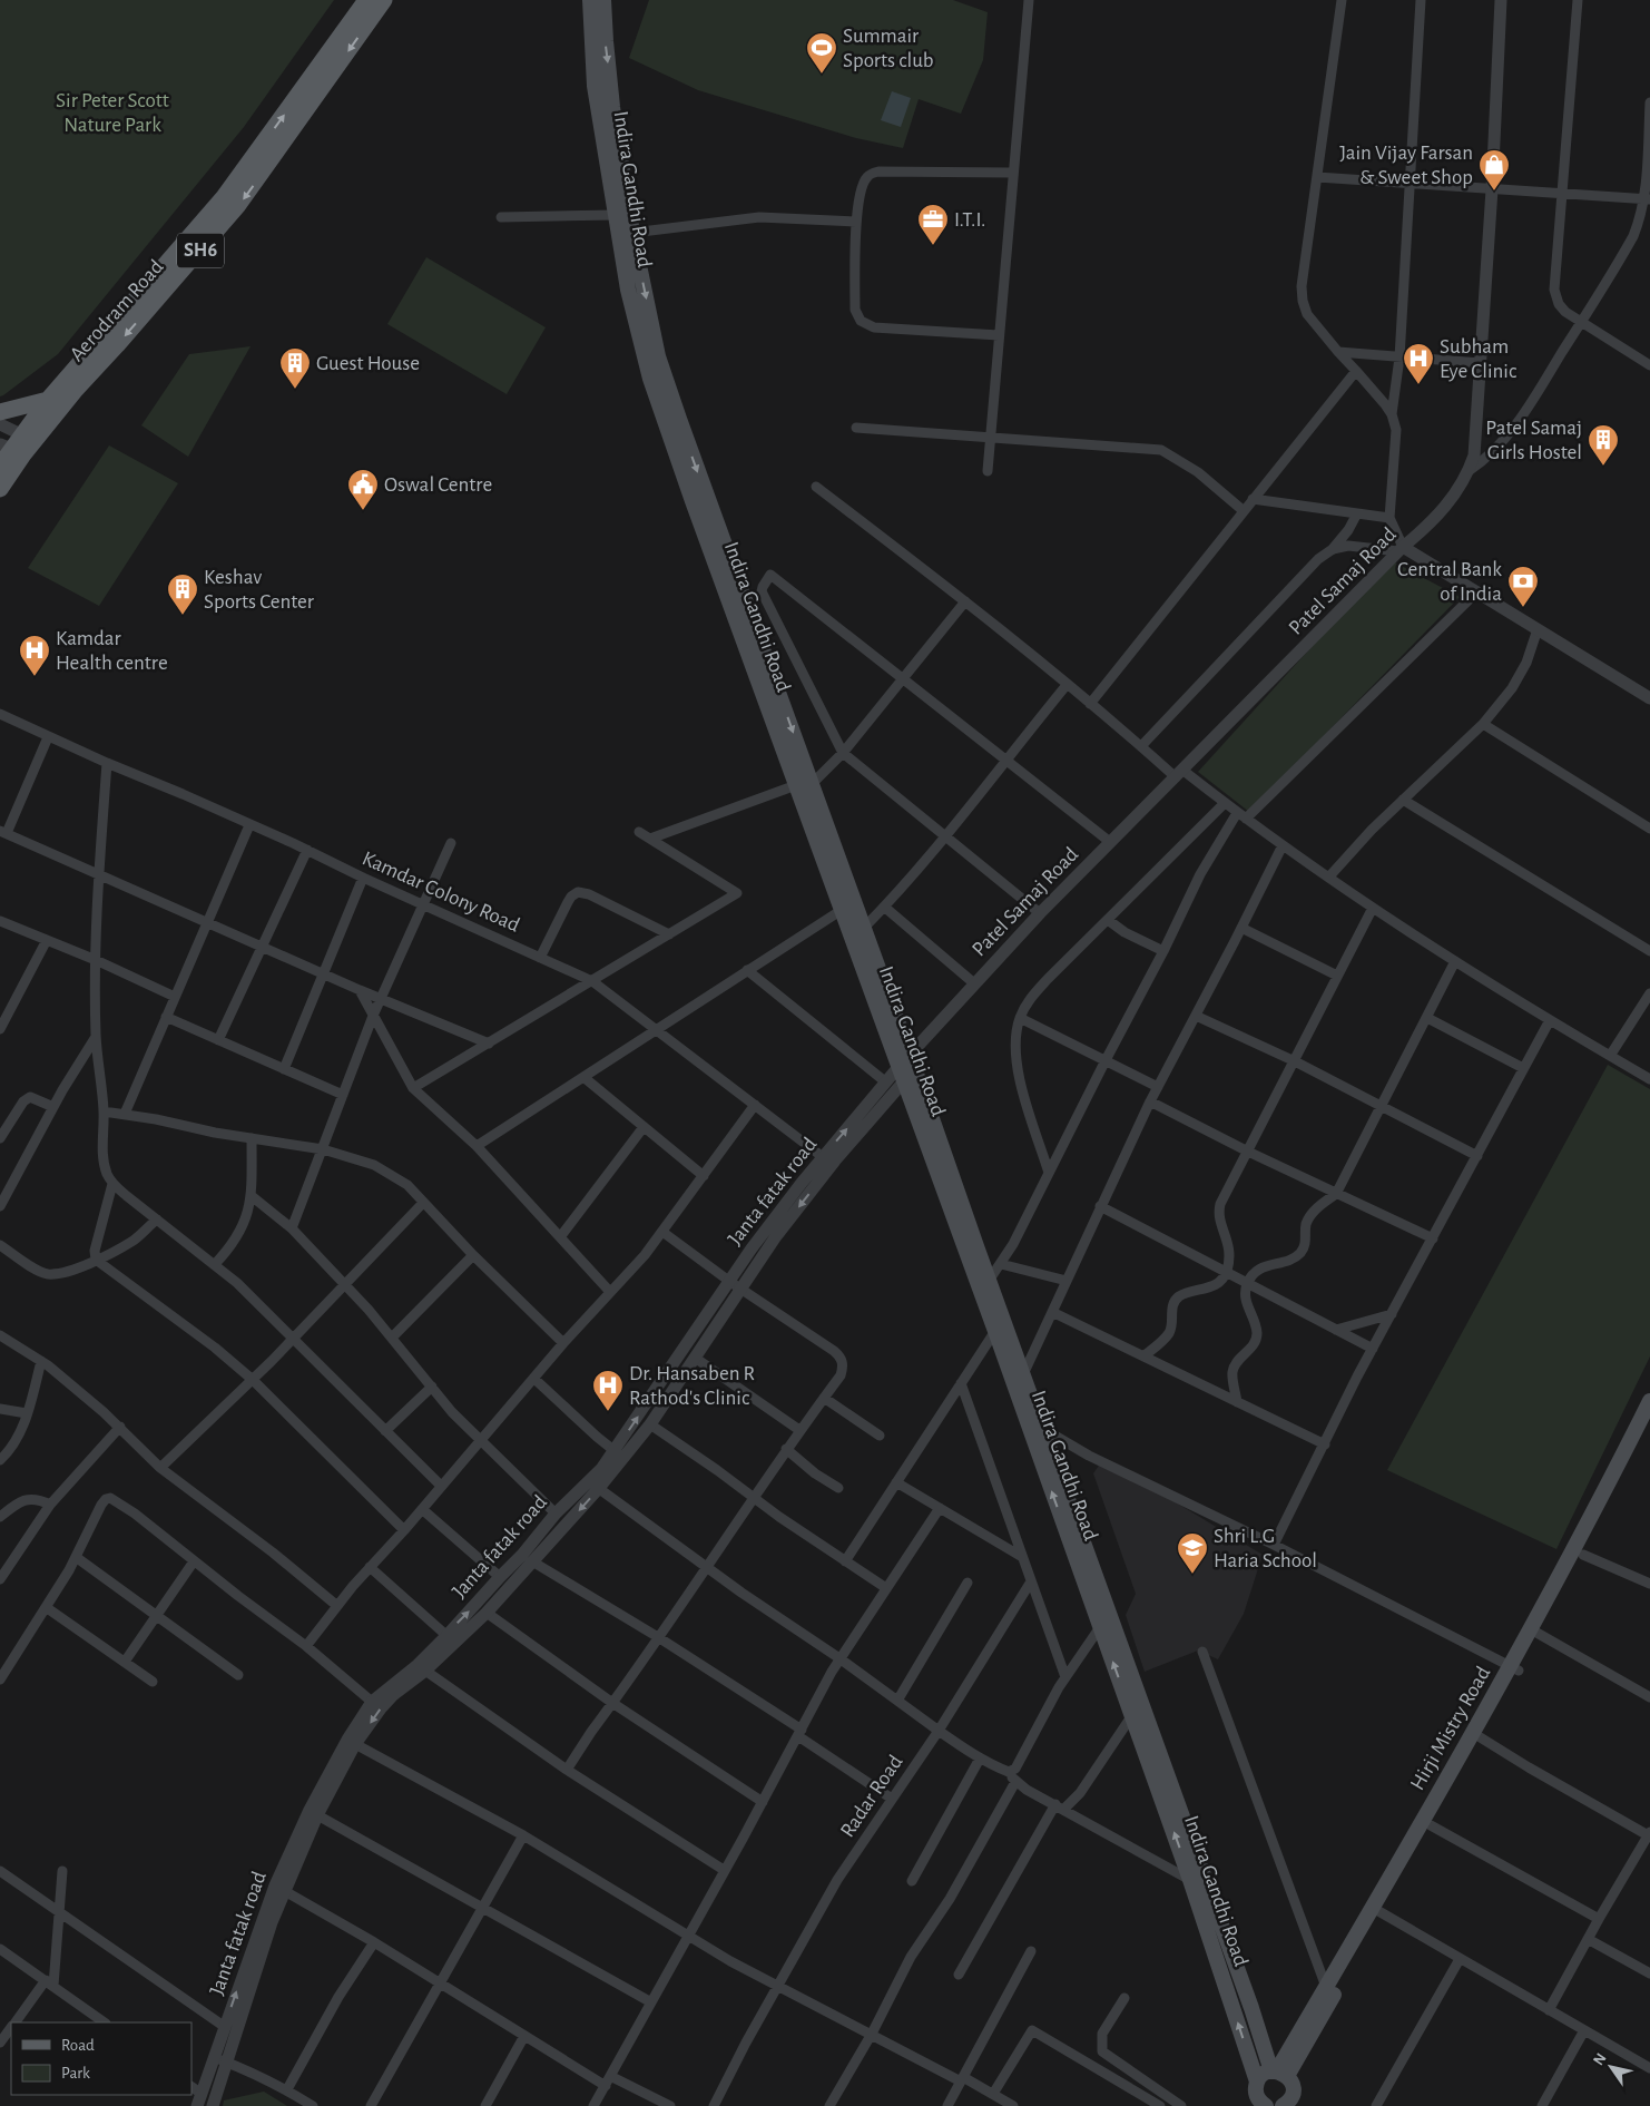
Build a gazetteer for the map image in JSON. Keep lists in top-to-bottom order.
{
  "streets": {
    "main road": [
      "Indira Gandhi Road",
      "SH6",
      "Aerodram Road",
      "Hirji Mistry Road"
    ],
    "street": [
      "Patel Samaj Road",
      "Kamdar Colony Road",
      "Janta fatak road",
      "Radar Road"
    ]
  },
  "crossings": [
    ["Indira Gandhi Road", "Patel Samaj Road"],
    ["Indira Gandhi Road", "Janta fatak road"],
    ["Indira Gandhi Road", "Hirji Mistry Road"],
    ["Patel Samaj Road", "Janta fatak road"],
    ["Kamdar Colony Road", "Janta fatak road"]
  ],
  "parks": ["Sir Peter Scott Nature Park"],
  "places": {
    "sports": ["Summair Sports club"],
    "shop": ["Jain Vijay Farsan & Sweet Shop"],
    "office": ["I.T.I."],
    "hospital": ["Subham Eye Clinic", "Kamdar Health centre", "Dr. Hansaben R Rathod's Clinic"],
    "building": ["Guest House", "Patel Samaj Girls Hostel", "Keshav Sports Center"],
    "public building": ["Oswal Centre"],
    "bank": ["Central Bank of India"],
    "school or university": ["Shri L.G Haria School"]
  },
  "legend": ["Road", "Park"],
  "north": "top left"
}
